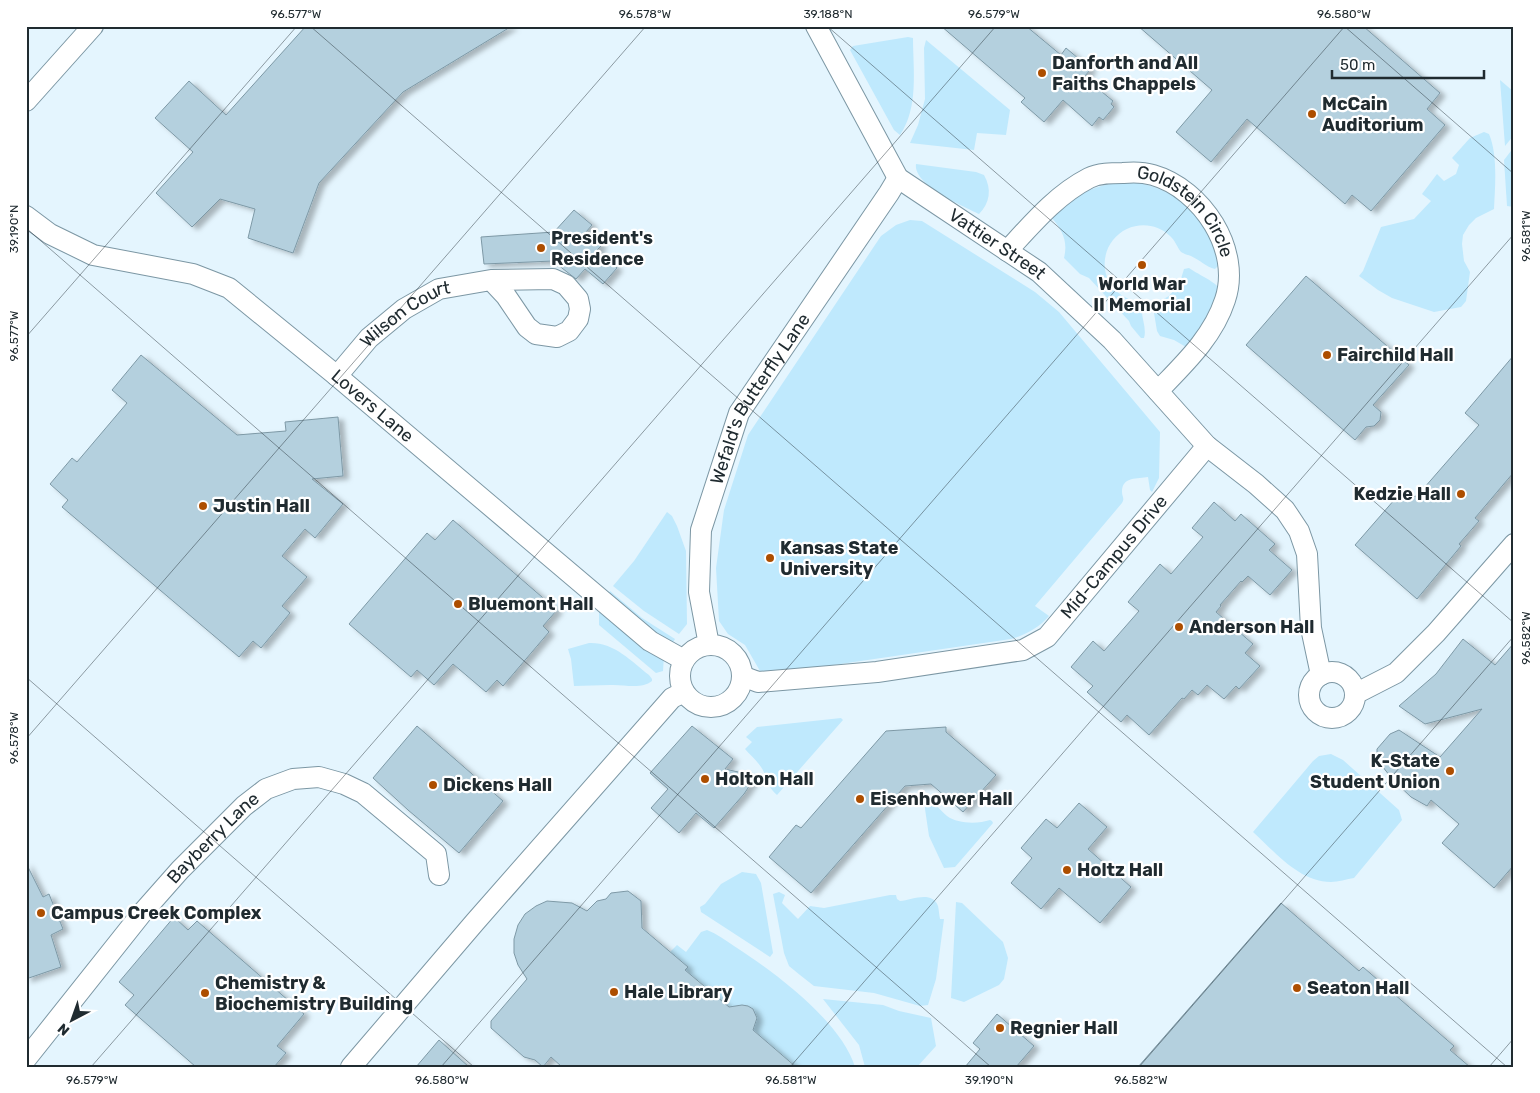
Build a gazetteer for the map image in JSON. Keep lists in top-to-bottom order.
{
  "streets": {
    "street": [
      "Goldstein Circle",
      "Vattier Street",
      "Wilson Court",
      "Wefald's Butterfly Lane",
      "Lovers Lane",
      "Mid-Campus Drive",
      "Bayberry Lane"
    ]
  },
  "crossings": [
    ["Goldstein Circle", "Vattier Street"],
    ["Vattier Street", "Wefald's Butterfly Lane"],
    ["Vattier Street", "Mid-Campus Drive"],
    ["Wilson Court", "Lovers Lane"],
    ["Wefald's Butterfly Lane", "Lovers Lane"],
    ["Wefald's Butterfly Lane", "Mid-Campus Drive"],
    ["Lovers Lane", "Mid-Campus Drive"]
  ],
  "places": [
    "Danforth and All Faiths Chappels",
    "McCain Auditorium",
    "President's Residence",
    "World War II Memorial",
    "Fairchild Hall",
    "Kedzie Hall",
    "Justin Hall",
    "Kansas State University",
    "Bluemont Hall",
    "Anderson Hall",
    "K-State Student Union",
    "Holton Hall",
    "Dickens Hall",
    "Eisenhower Hall",
    "Holtz Hall",
    "Campus Creek Complex",
    "Seaton Hall",
    "Hale Library",
    "Chemistry & Biochemistry Building",
    "Regnier Hall"
  ],
  "scale_bar": "50 m",
  "north": "bottom left",
  "coordinates": [
    "96.577°W",
    "96.578°W",
    "39.188°N",
    "96.579°W",
    "96.580°W",
    "39.190°N",
    "96.581°W",
    "96.582°W"
  ]
}
